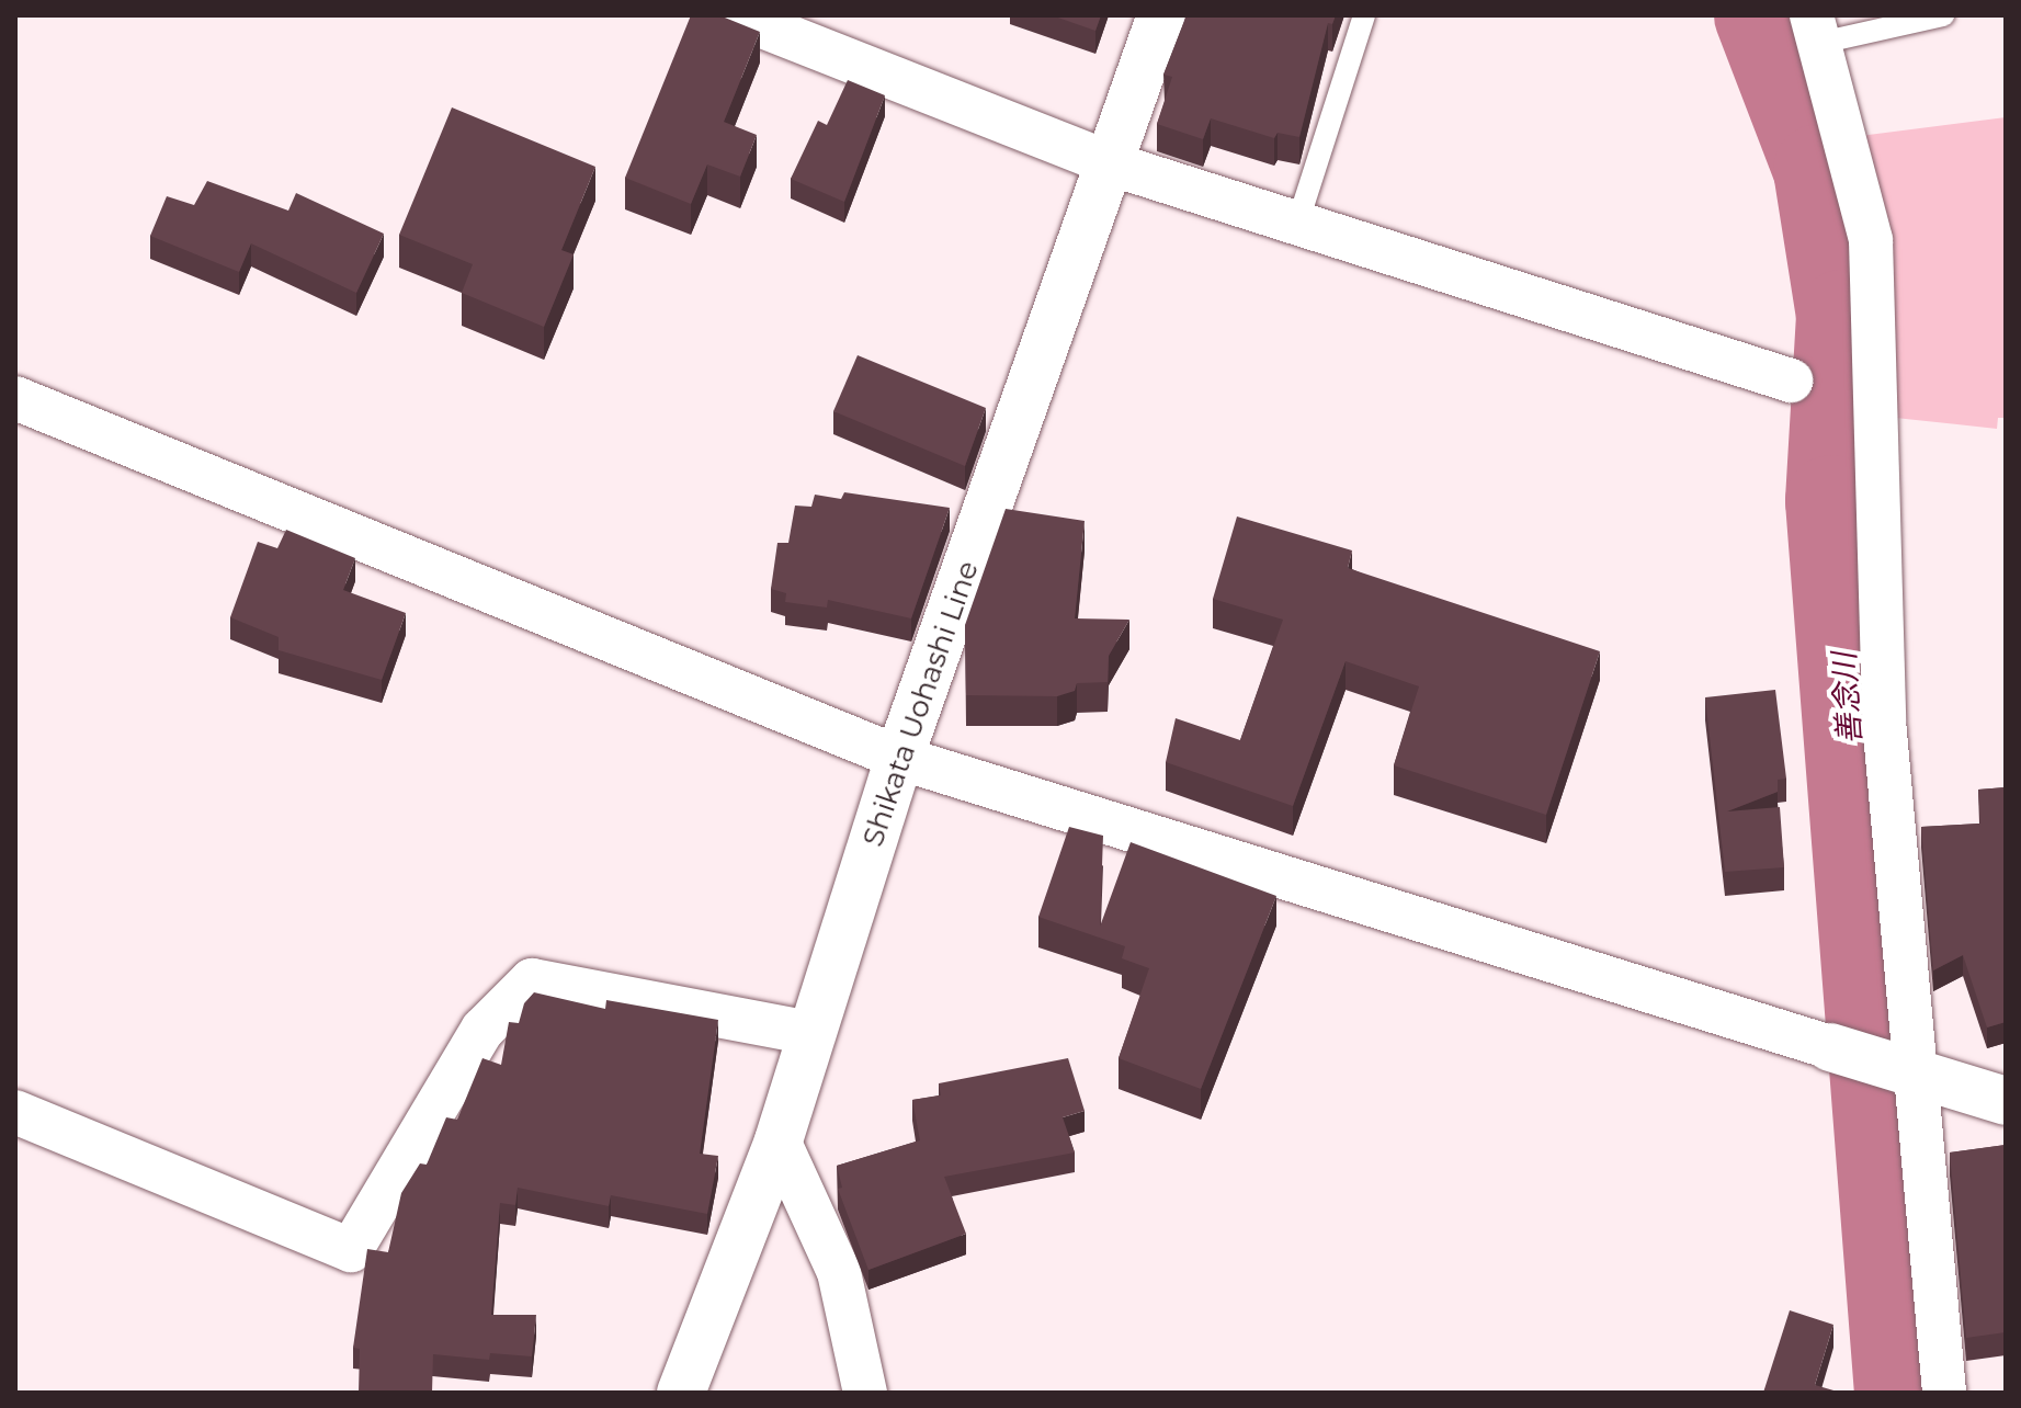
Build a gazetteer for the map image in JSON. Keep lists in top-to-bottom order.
{
  "streets": {
    "main road": ["Shikata Uohashi Line"]
  },
  "water": ["善念川"]
}
